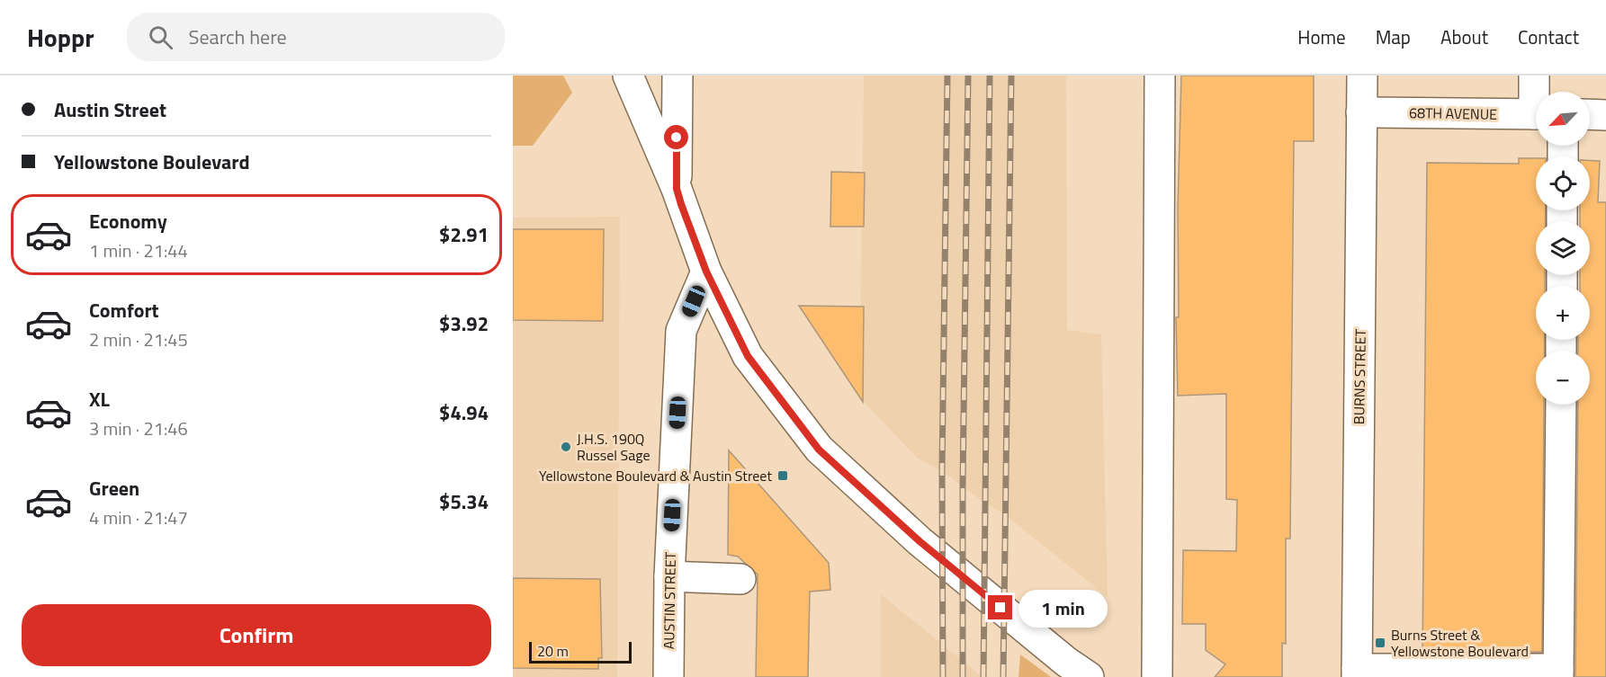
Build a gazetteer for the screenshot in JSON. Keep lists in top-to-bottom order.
{
  "streets": {
    "street": ["68TH AVENUE", "BURNS STREET", "AUSTIN STREET"]
  },
  "crossings": [
    ["68TH AVENUE", "BURNS STREET"]
  ],
  "places": {
    "other": ["J.H.S. 190Q Russel Sage"],
    "transit": ["Yellowstone Boulevard & Austin Street", "Burns Street & Yellowstone Boulevard"]
  },
  "scale_bar": "20 m",
  "north": "bottom left",
  "page": {
    "header": "Hoppr",
    "search": "Search here",
    "nav": [
      "Home",
      "Map",
      "About",
      "Contact"
    ],
    "banner": ["Austin Street", "Yellowstone Boulevard"],
    "map_buttons": ["+", "−"],
    "list": [
      {
        "name": "Economy",
        "note": "1 min · 21:44",
        "value": "$2.91"
      },
      {
        "name": "Comfort",
        "note": "2 min · 21:45",
        "value": "$3.92"
      },
      {
        "name": "XL",
        "note": "3 min · 21:46",
        "value": "$4.94"
      },
      {
        "name": "Green",
        "note": "4 min · 21:47",
        "value": "$5.34"
      }
    ],
    "bubble": "1 min",
    "buttons": "Confirm",
    "scale": "20 m"
  }
}
